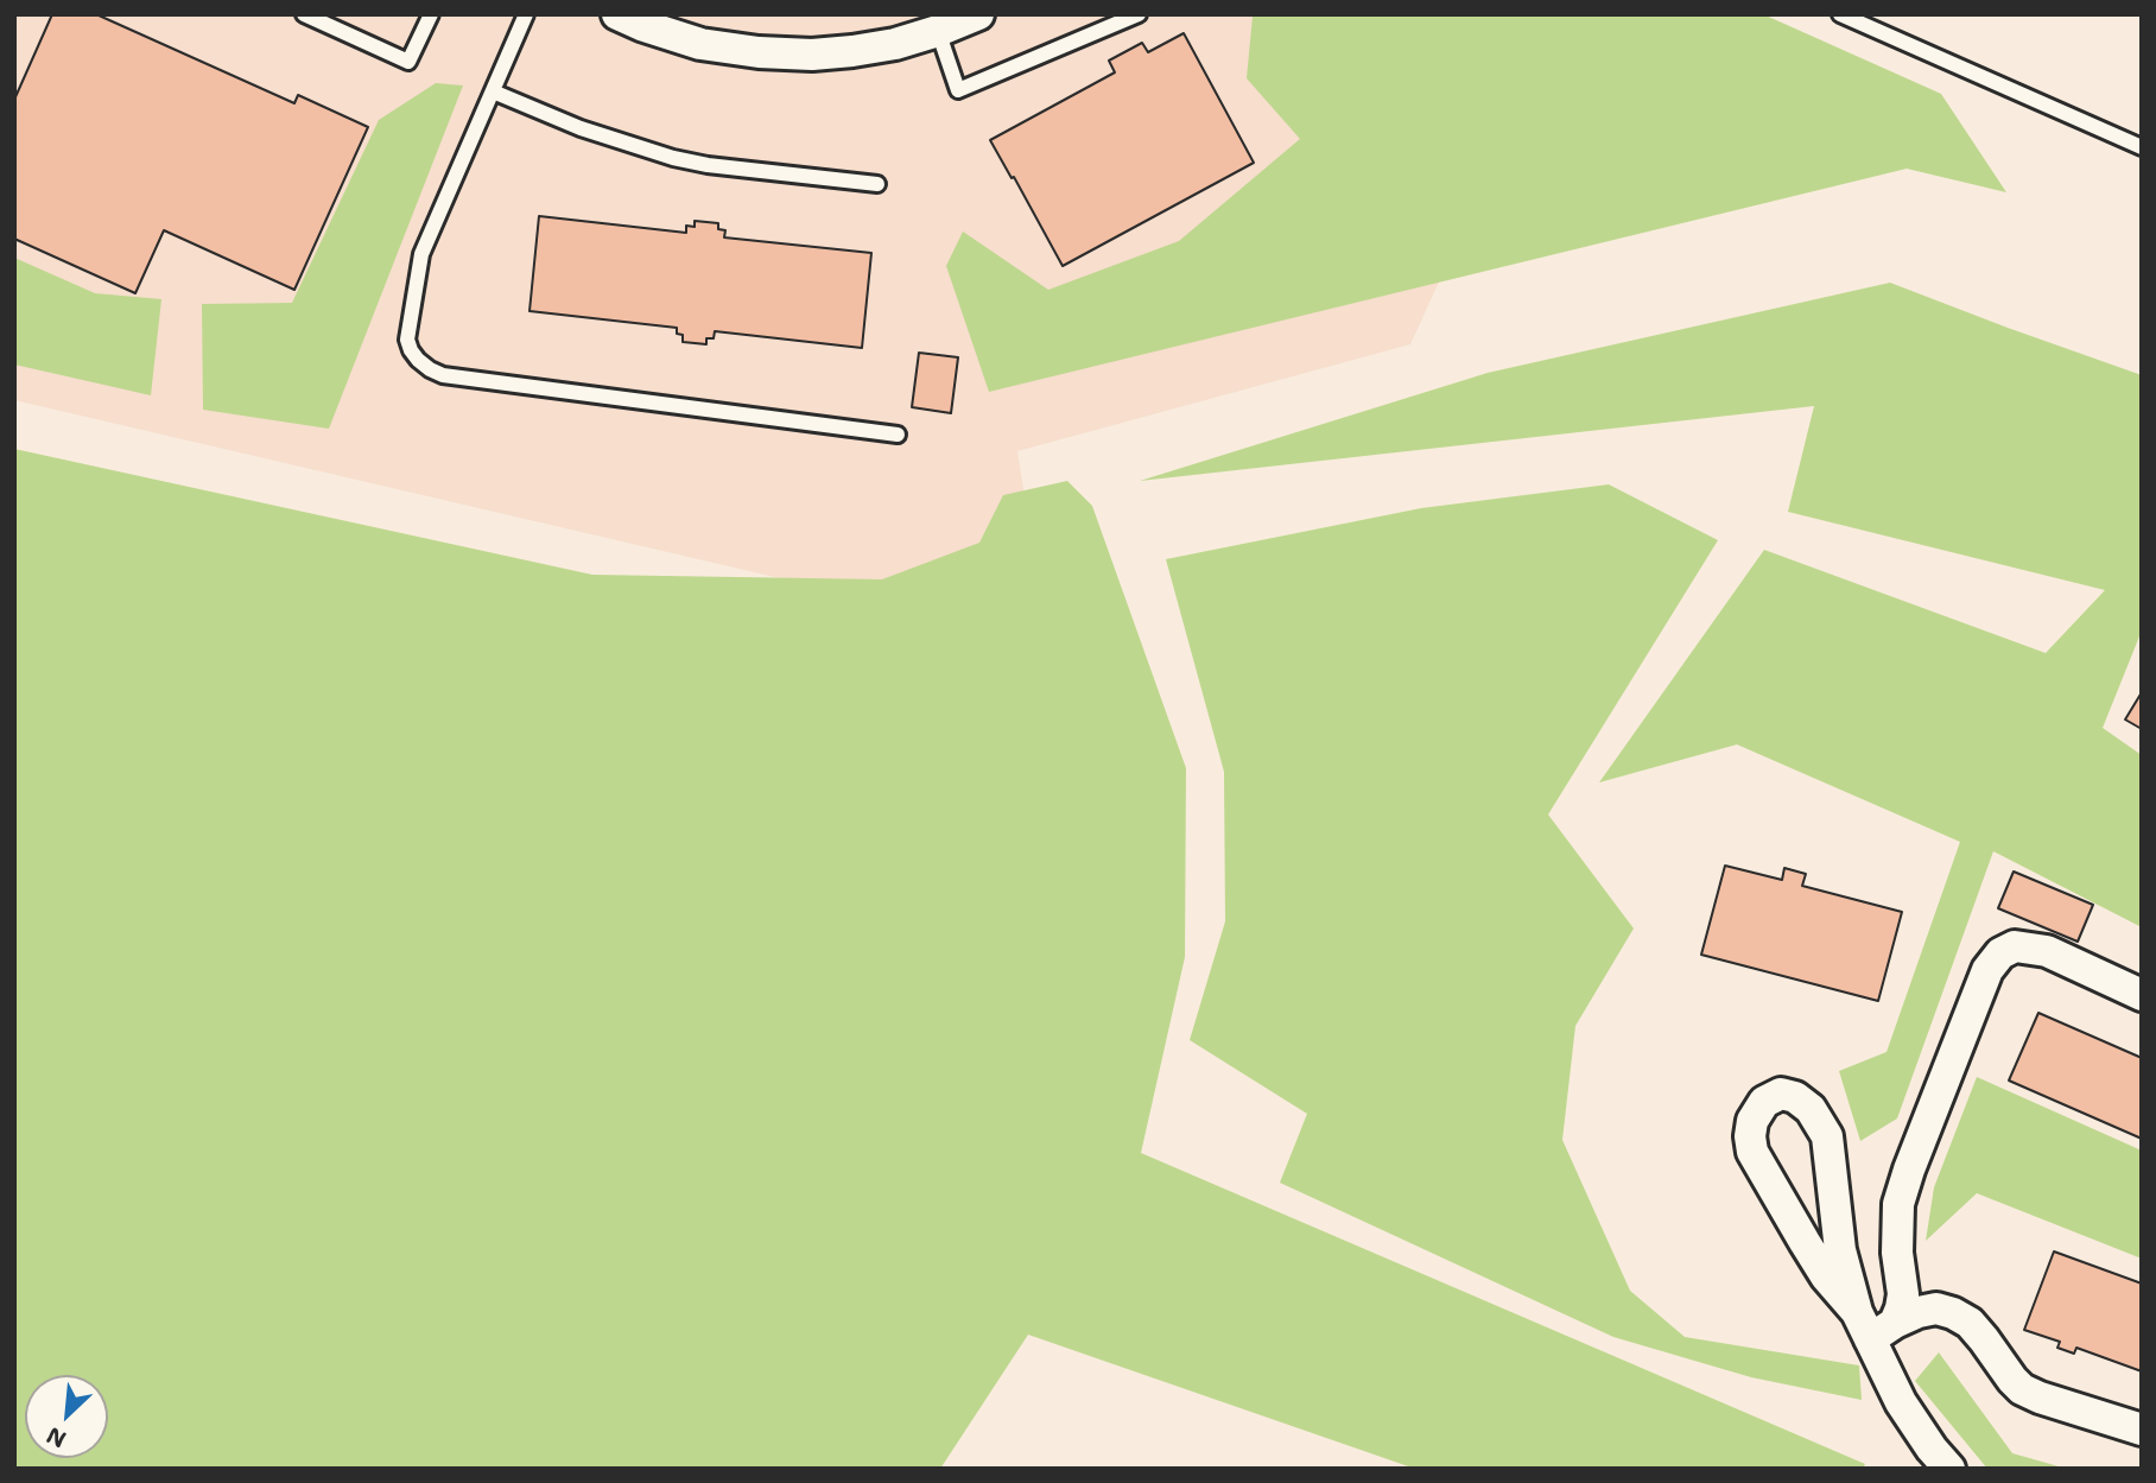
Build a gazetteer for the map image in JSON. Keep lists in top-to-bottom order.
{
  "north": "bottom left"
}
